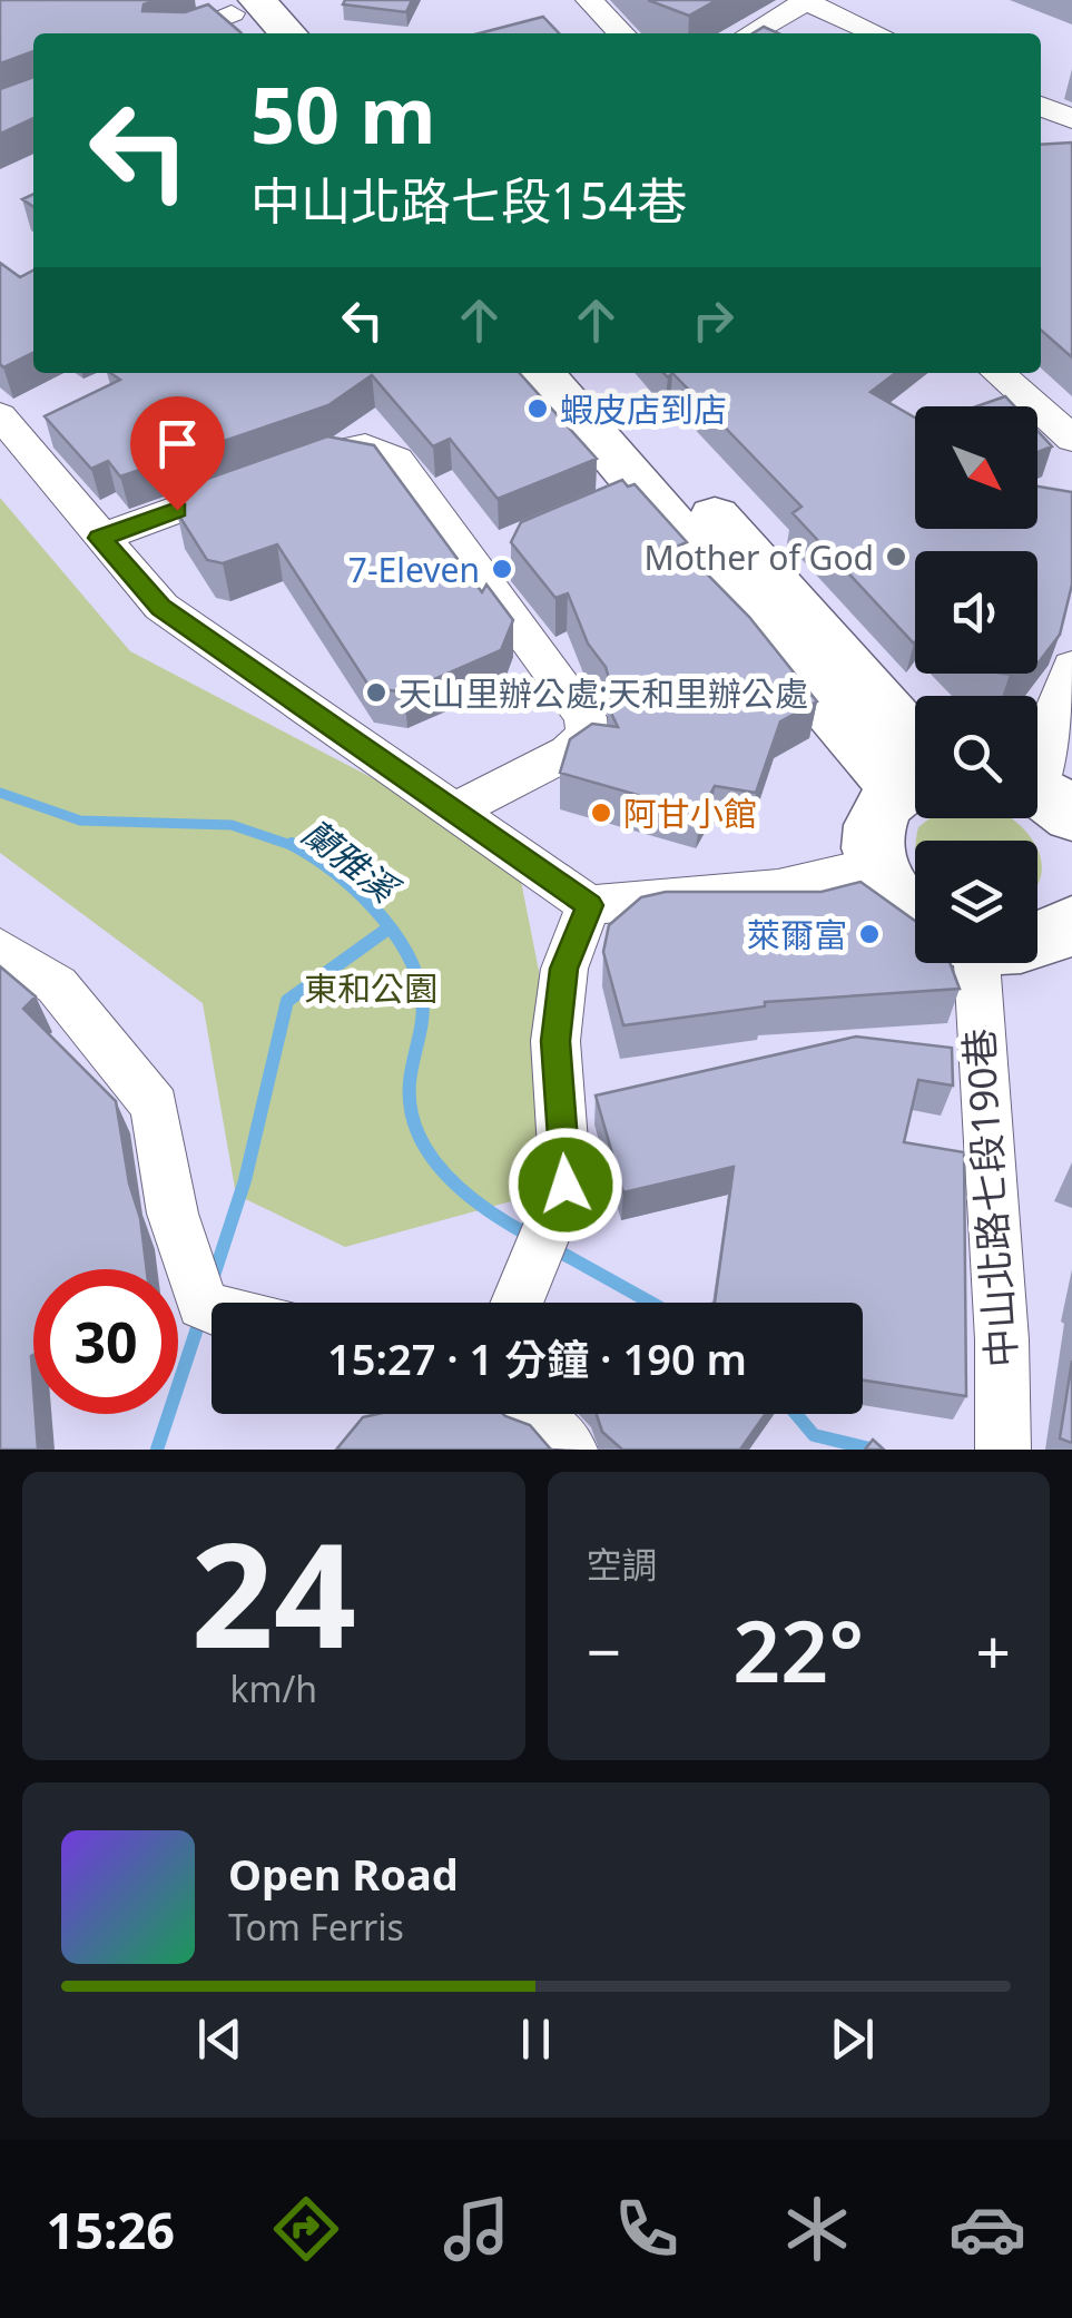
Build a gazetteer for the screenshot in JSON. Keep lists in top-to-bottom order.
{
  "streets": {
    "street": ["中山北路七段190巷"]
  },
  "water": ["蘭雅溪"],
  "parks": ["東和公園"],
  "places": [
    "蝦皮店到店",
    "Mother of God",
    "7-Eleven",
    "天山里辦公處;天和里辦公處",
    "阿甘小館",
    "萊爾富"
  ],
  "north": "bottom right",
  "page": {
    "turn": ["50 m", "中山北路七段154巷"],
    "limit": "30",
    "trip": "15:27 · 1 分鐘 · 190 m",
    "tile": [
      ["24", "km/h"],
      "空調"
    ],
    "heat": ["−", "22°", "+"],
    "song": ["Open Road", "Tom Ferris"],
    "tabs": "15:26"
  }
}
